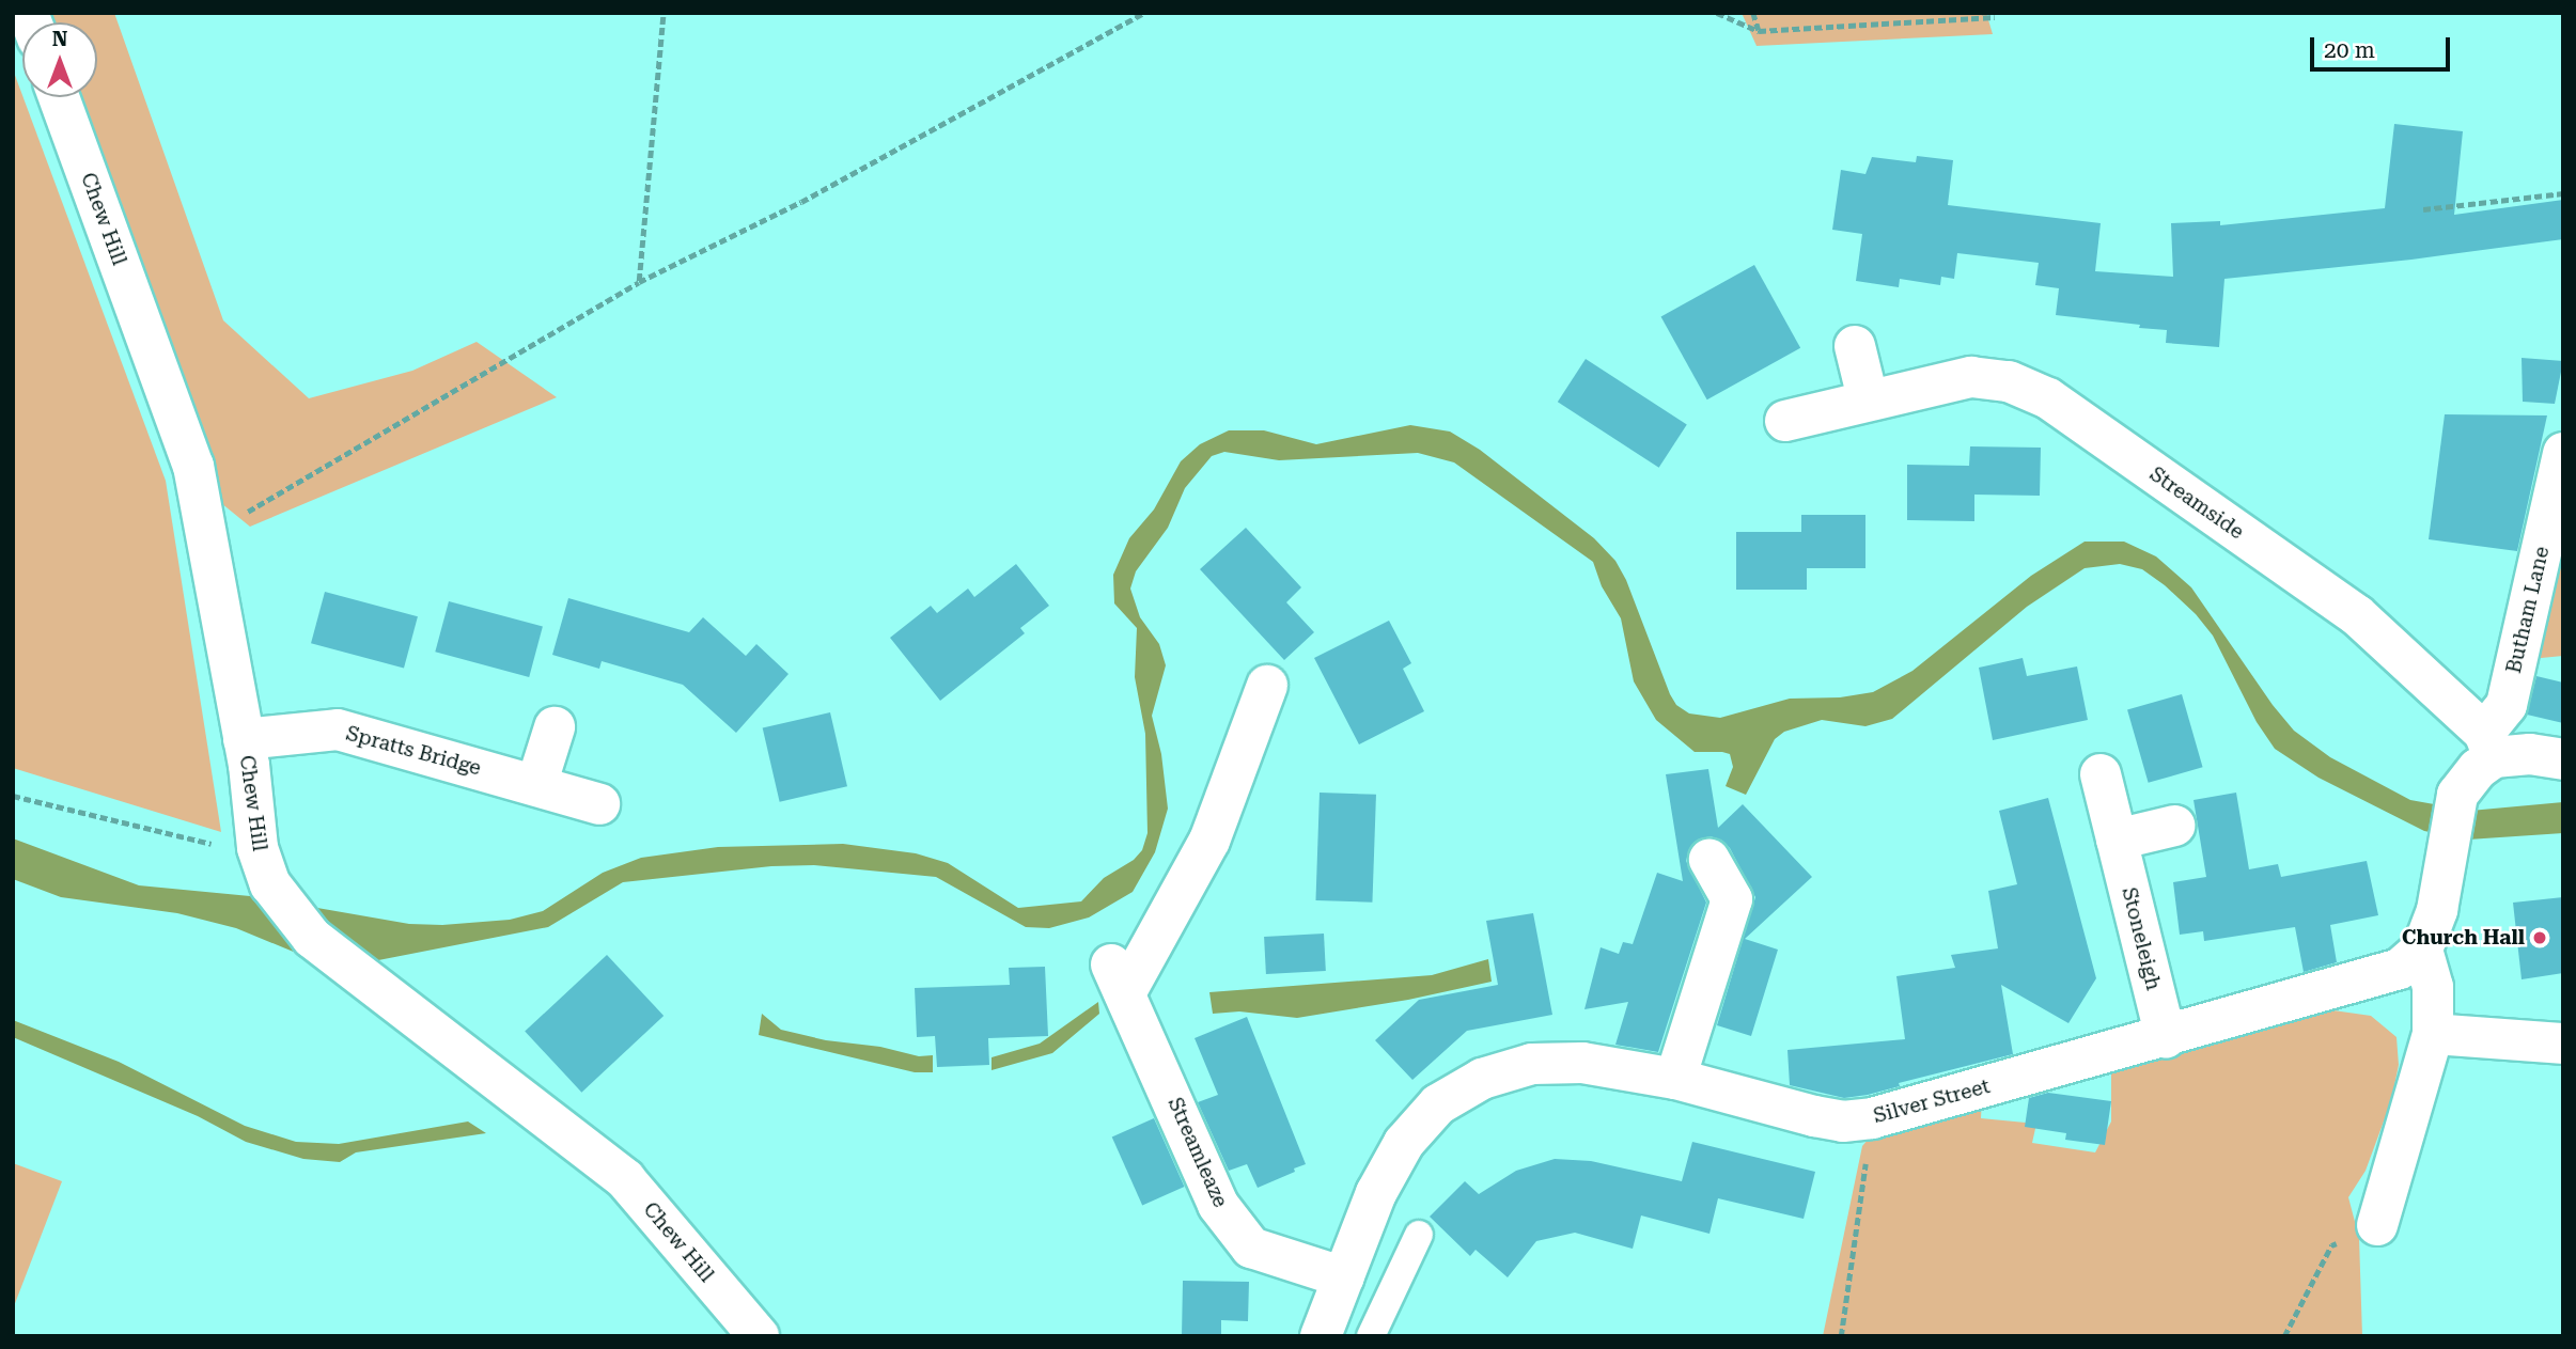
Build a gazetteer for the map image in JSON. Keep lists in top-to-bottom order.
{
  "streets": {
    "street": [
      "Chew Hill",
      "Streamside",
      "Butham Lane",
      "Spratts Bridge",
      "Stoneleigh",
      "Silver Street",
      "Streamleaze"
    ]
  },
  "crossings": [
    ["Chew Hill", "Spratts Bridge"],
    ["Streamside", "Butham Lane"],
    ["Stoneleigh", "Silver Street"],
    ["Silver Street", "Streamleaze"]
  ],
  "places": ["Church Hall"],
  "scale_bar": "20 m",
  "north": "top"
}
